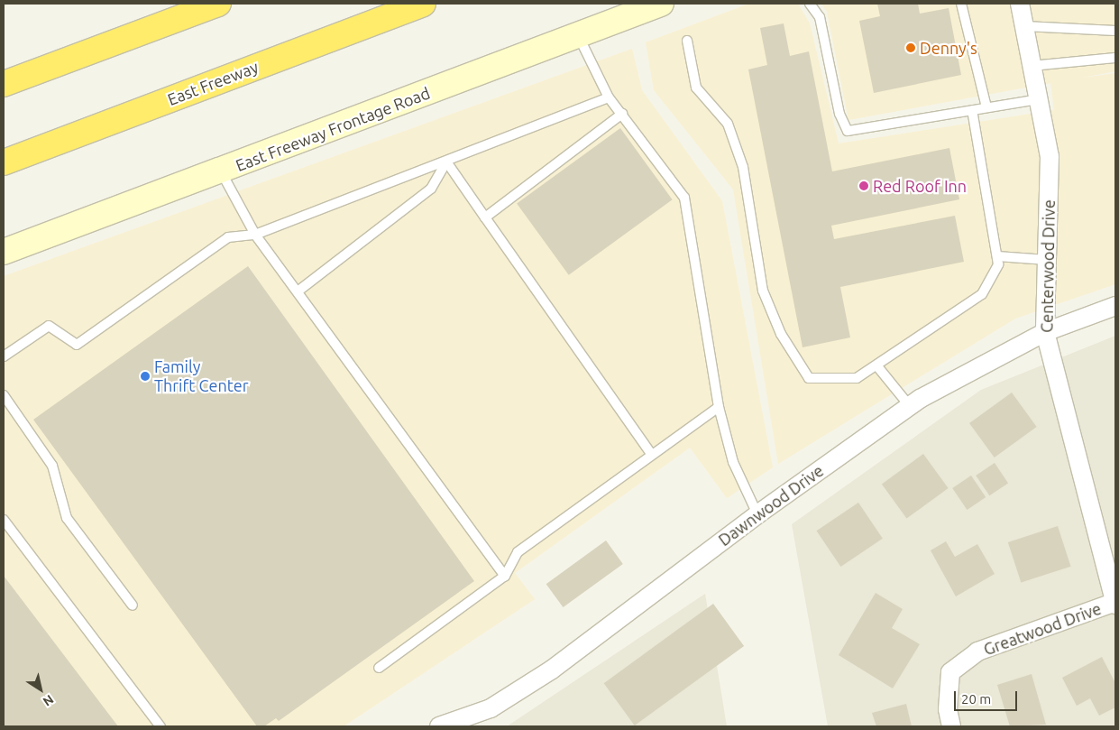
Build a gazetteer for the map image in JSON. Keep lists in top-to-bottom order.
{
  "streets": {
    "highway": ["East Freeway"],
    "main road": ["East Freeway Frontage Road"],
    "street": ["Centerwood Drive", "Dawnwood Drive", "Greatwood Drive"]
  },
  "crossings": [
    ["Centerwood Drive", "Dawnwood Drive"],
    ["Centerwood Drive", "Greatwood Drive"]
  ],
  "places": ["Denny's", "Red Roof Inn", "Family Thrift Center"],
  "scale_bar": "20 m",
  "north": "bottom right"
}
